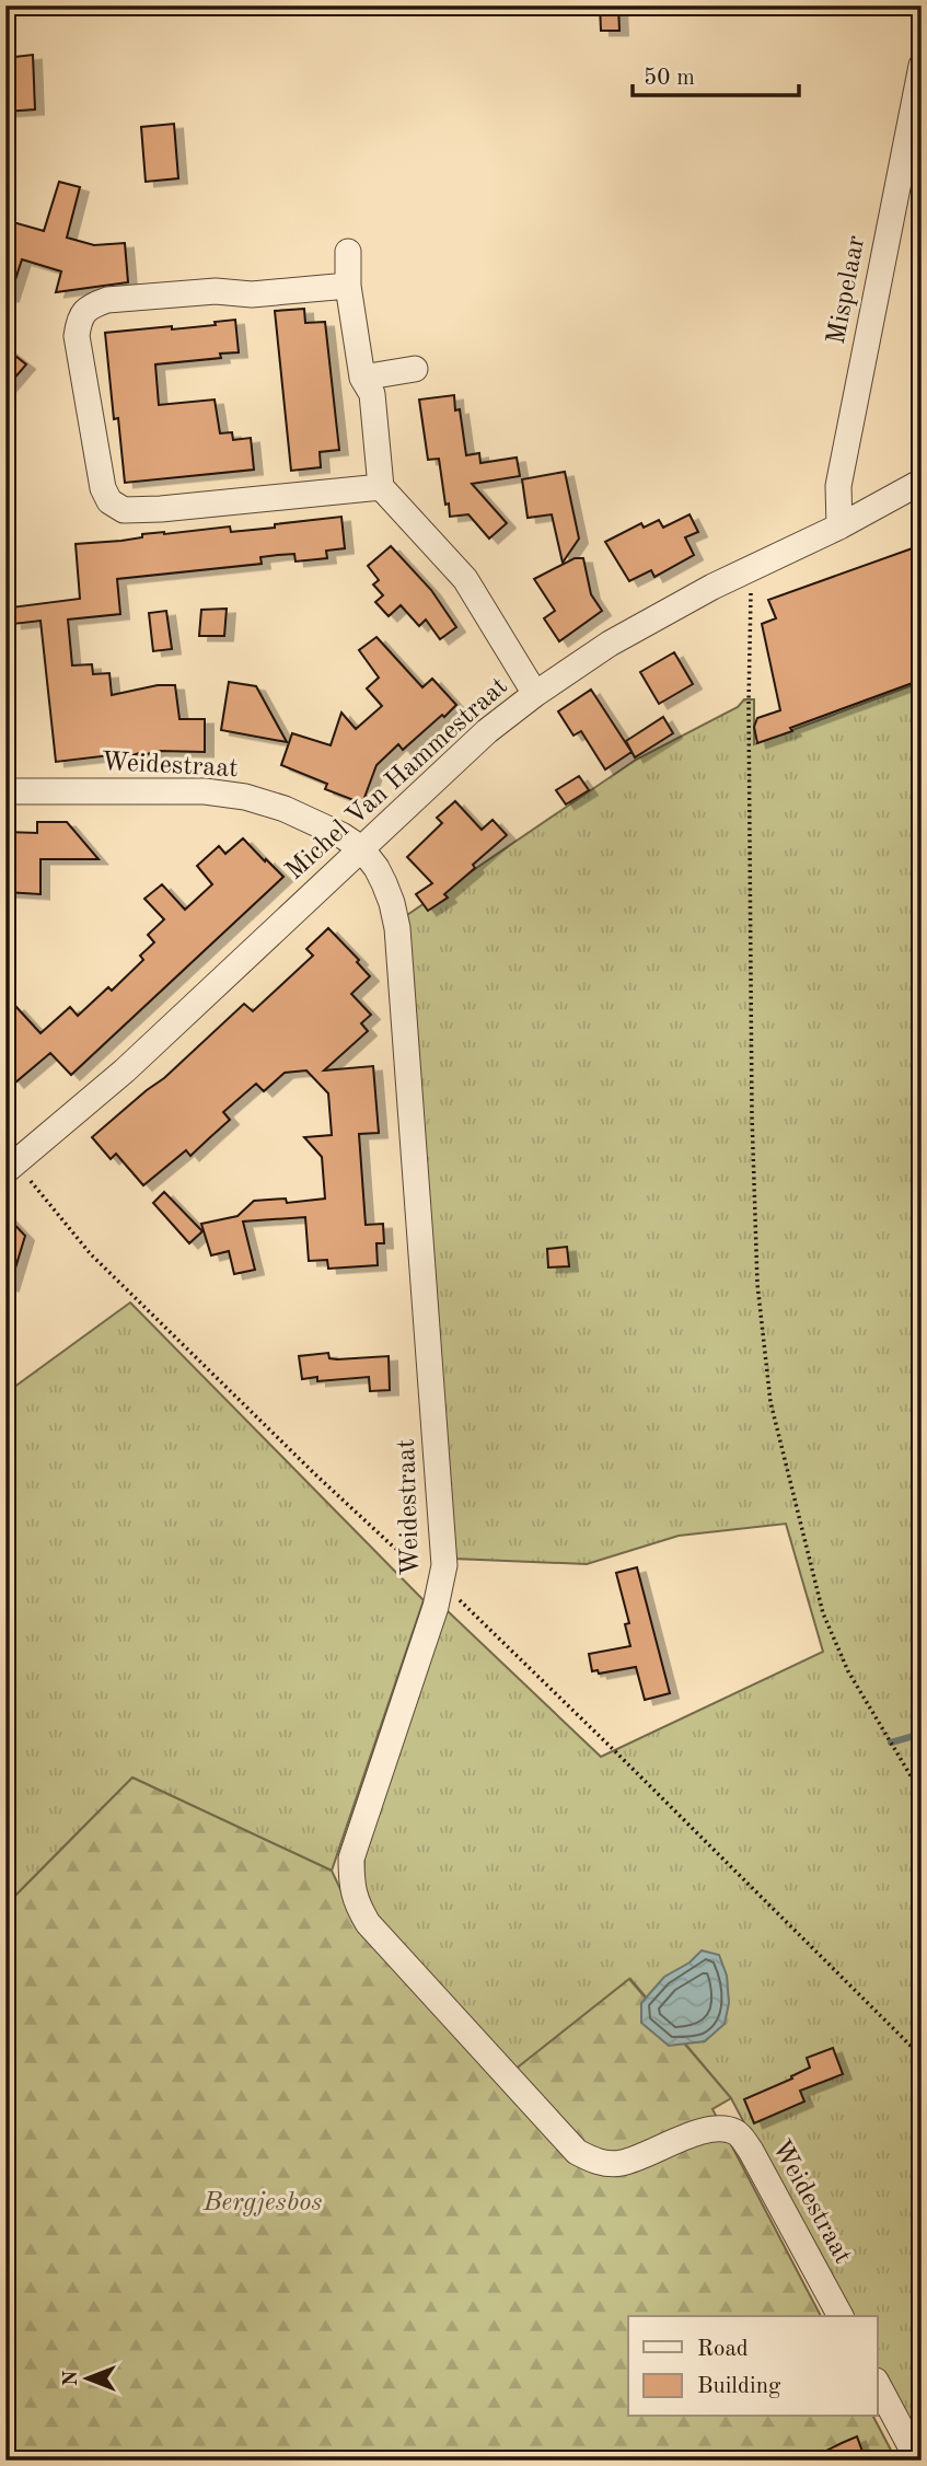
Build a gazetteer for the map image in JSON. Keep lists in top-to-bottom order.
{
  "streets": {
    "street": ["Mispelaar", "Weidestraat", "Michel Van Hammestraat"]
  },
  "crossings": [
    ["Mispelaar", "Michel Van Hammestraat"],
    ["Weidestraat", "Michel Van Hammestraat"]
  ],
  "parks": ["Bergjesbos"],
  "legend": ["Road", "Building"],
  "scale_bar": "50 m",
  "north": "left"
}
